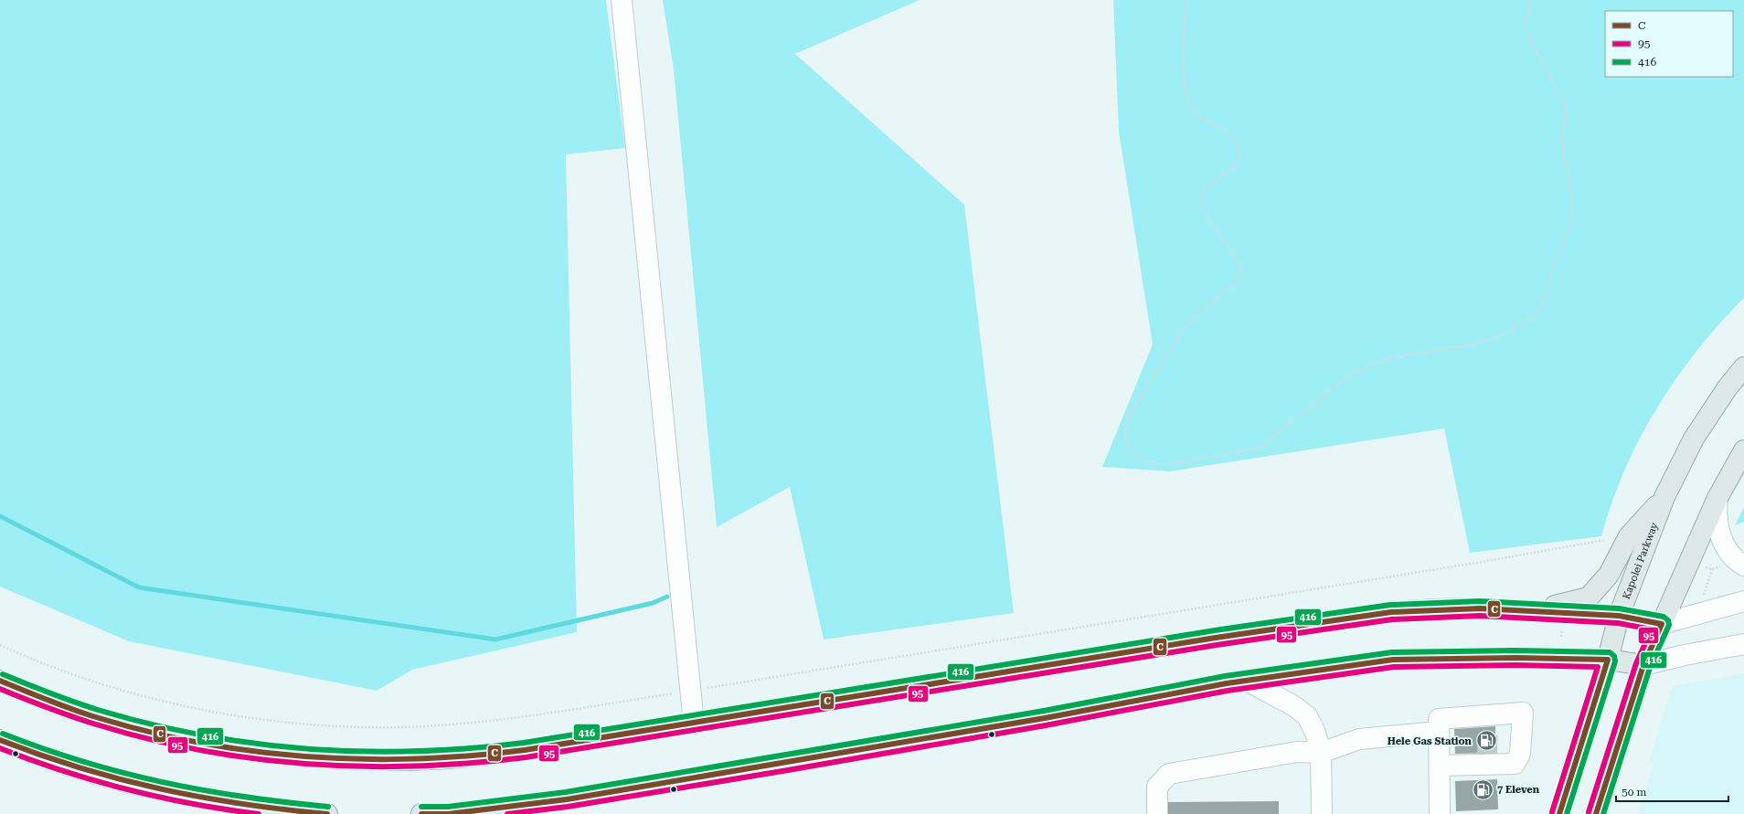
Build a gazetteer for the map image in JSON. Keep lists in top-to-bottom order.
{
  "streets": {
    "main road": ["Kapolei Parkway"]
  },
  "places": {
    "fuel station": ["Hele Gas Station", "7 Eleven"]
  },
  "lines": ["transit line 416", "transit line C", "transit line 95"],
  "legend": ["C", "95", "416"],
  "scale_bar": "50 m"
}
